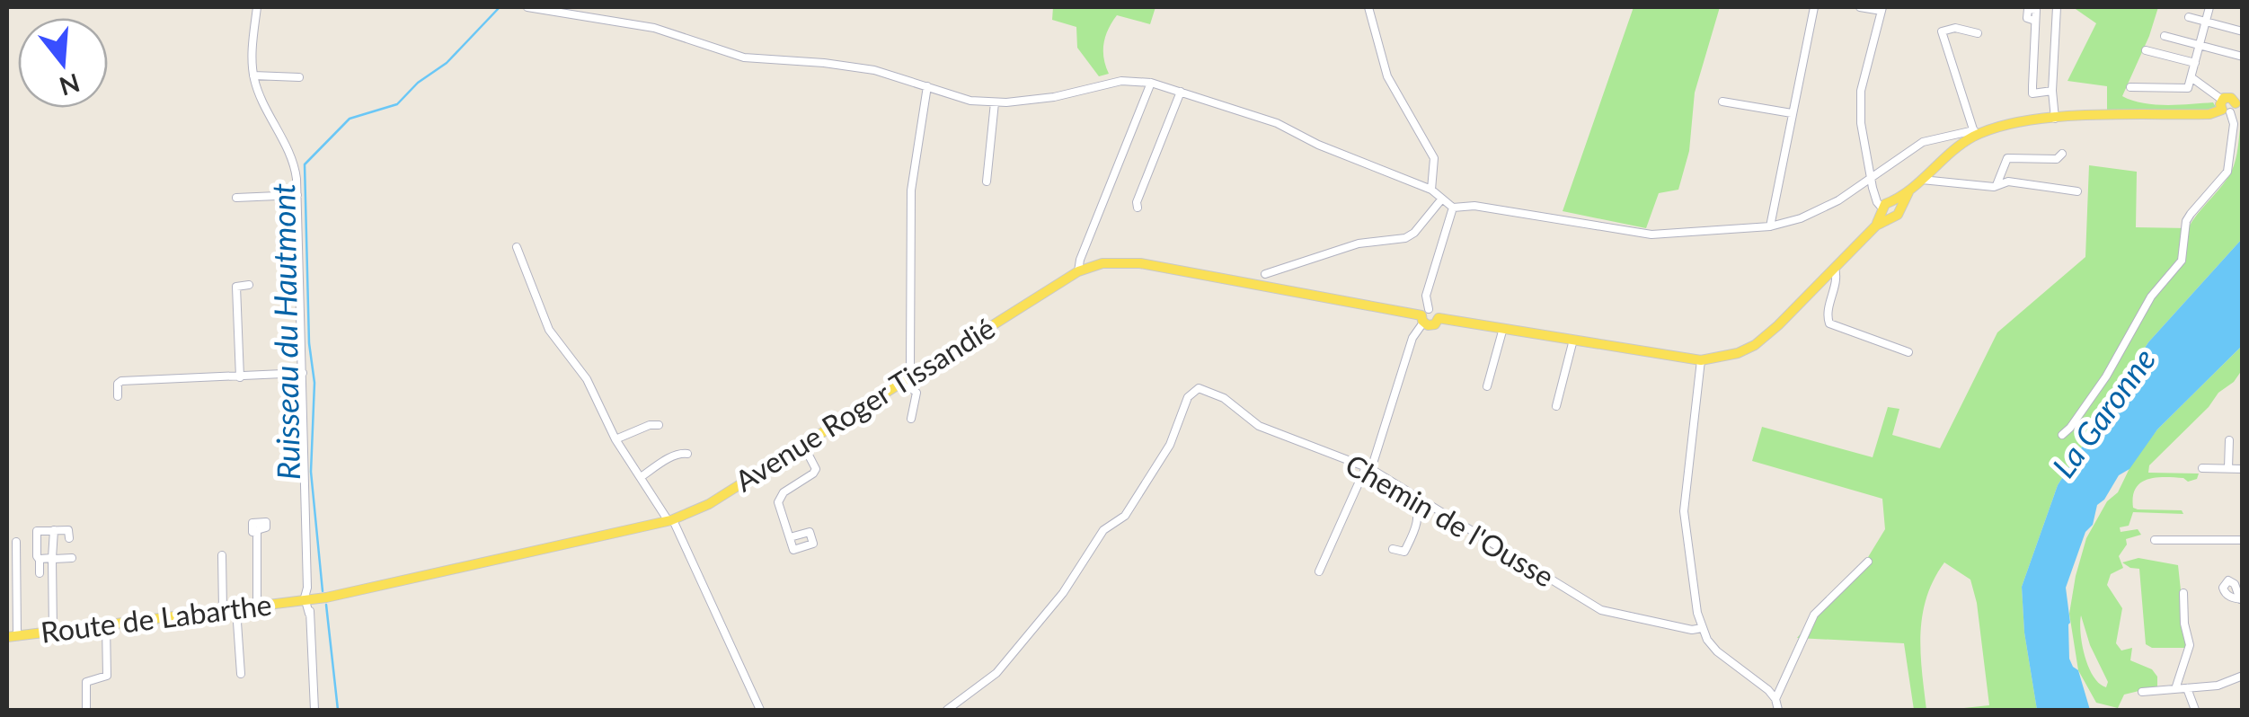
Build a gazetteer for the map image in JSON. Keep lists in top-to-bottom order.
{
  "streets": {
    "main road": ["Avenue Roger Tissandié", "Route de Labarthe"],
    "street": ["Chemin de l'Ousse"]
  },
  "crossings": [
    ["Avenue Roger Tissandié", "Route de Labarthe"]
  ],
  "water": ["Ruisseau du Hautmont", "La Garonne"],
  "north": "bottom"
}
